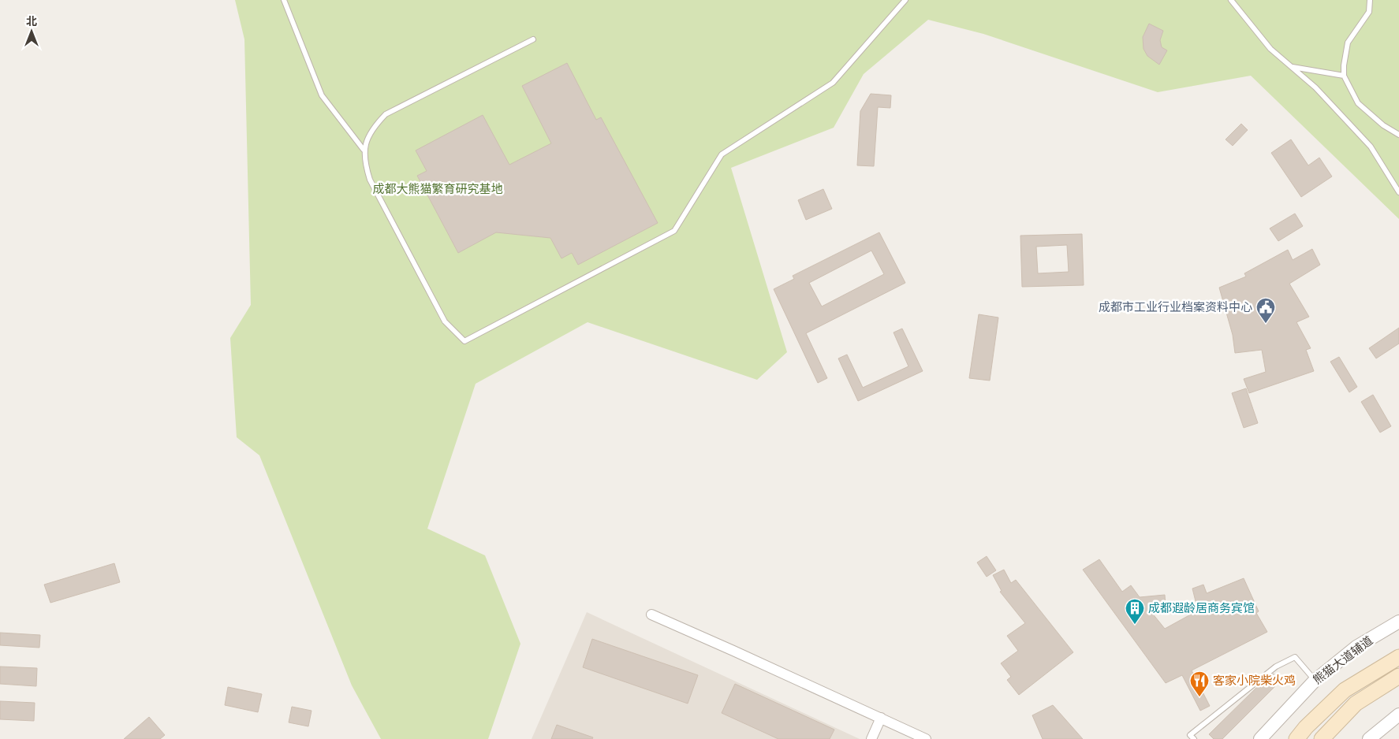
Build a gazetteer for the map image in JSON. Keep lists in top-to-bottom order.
{
  "streets": {
    "street": ["熊猫大道辅道"]
  },
  "parks": ["成都大熊猫繁育研究基地"],
  "places": {
    "public building": ["成都市工业行业档案资料中心"],
    "building": ["成都遐龄居商务宾馆"],
    "restaurant": ["客家小院柴火鸡"]
  },
  "north": "top"
}
